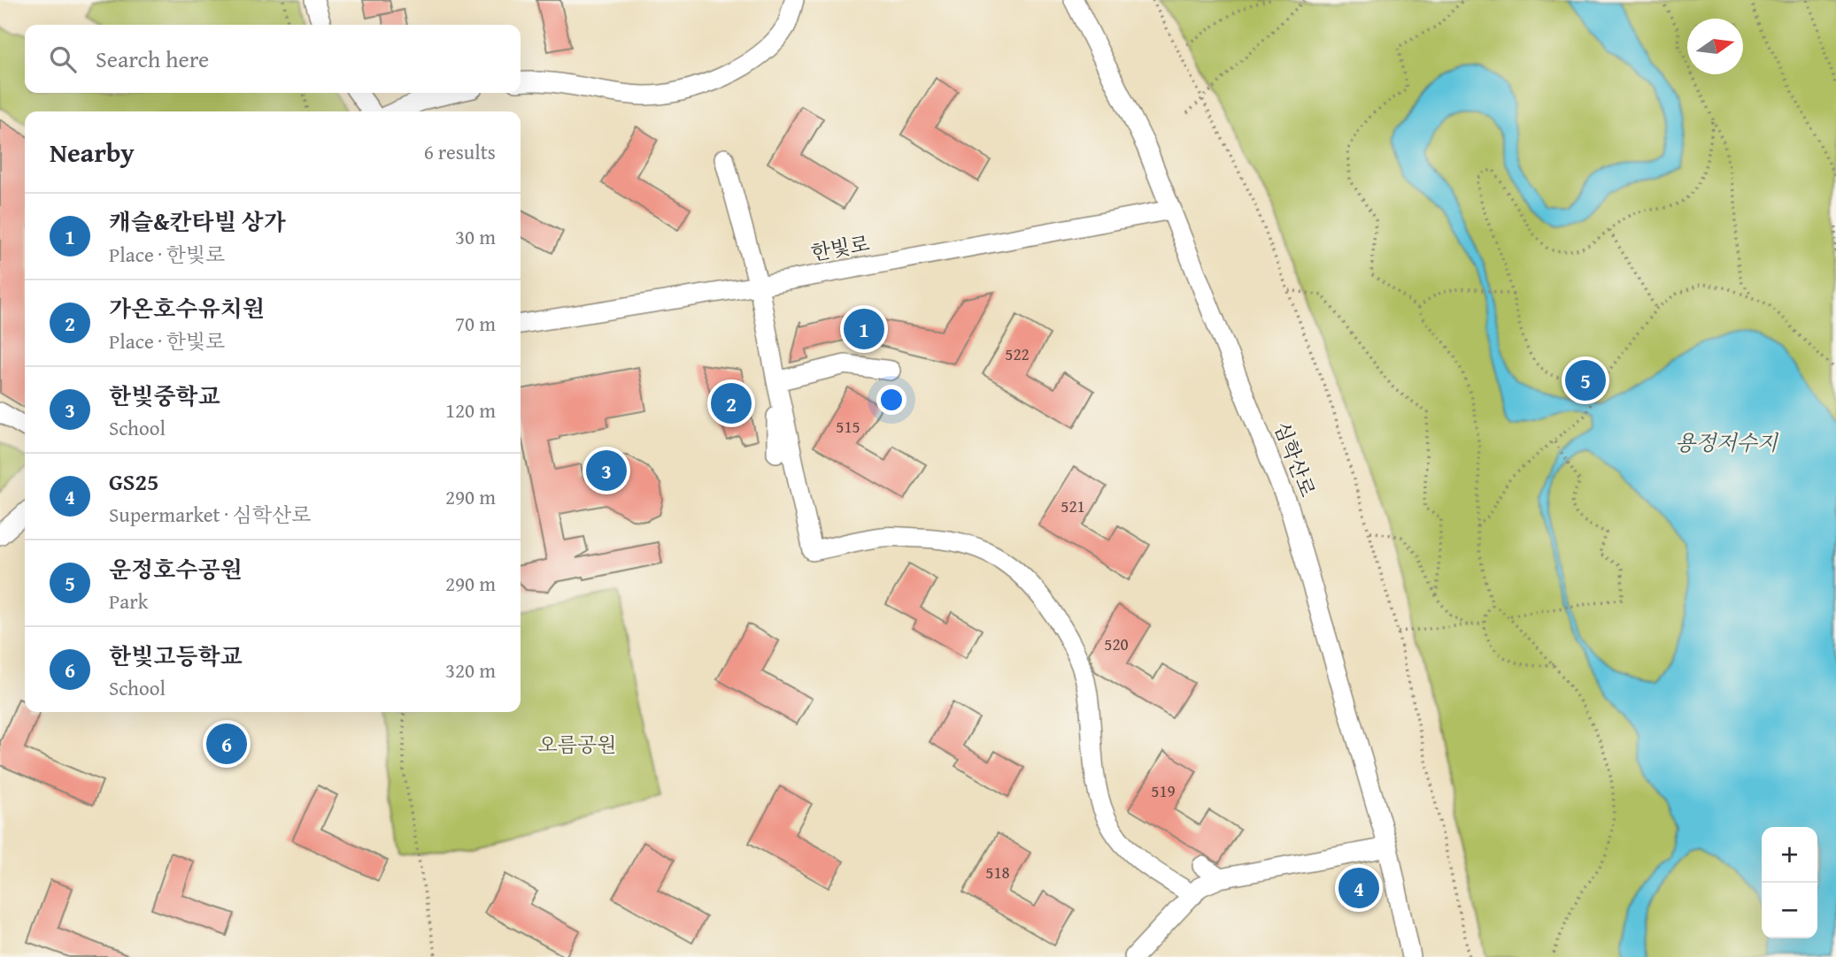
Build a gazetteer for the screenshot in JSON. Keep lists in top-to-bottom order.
{
  "streets": {
    "street": ["한빛로", "심학산로"]
  },
  "crossings": [
    ["한빛로", "심학산로"]
  ],
  "water": ["용정저수지"],
  "parks": ["오름공원"],
  "house_numbers": [
    "522",
    "515",
    "521",
    "520",
    "519",
    "518"
  ],
  "north": "right",
  "page": {
    "search": "Search here",
    "heading": ["Nearby", "6 results"],
    "list": [
      {
        "mark": "1",
        "name": "캐슬&칸타빌 상가",
        "note": "Place · 한빛로",
        "value": "30 m"
      },
      {
        "mark": "2",
        "name": "가온호수유치원",
        "note": "Place · 한빛로",
        "value": "70 m"
      },
      {
        "mark": "3",
        "name": "한빛중학교",
        "note": "School",
        "value": "120 m"
      },
      {
        "mark": "4",
        "name": "GS25",
        "note": "Supermarket · 심학산로",
        "value": "290 m"
      },
      {
        "mark": "5",
        "name": "운정호수공원",
        "note": "Park",
        "value": "290 m"
      },
      {
        "mark": "6",
        "name": "한빛고등학교",
        "note": "School",
        "value": "320 m"
      }
    ],
    "pins": [
      "1",
      "5",
      "2",
      "3",
      "6",
      "4"
    ],
    "map_buttons": ["+", "−"]
  }
}
